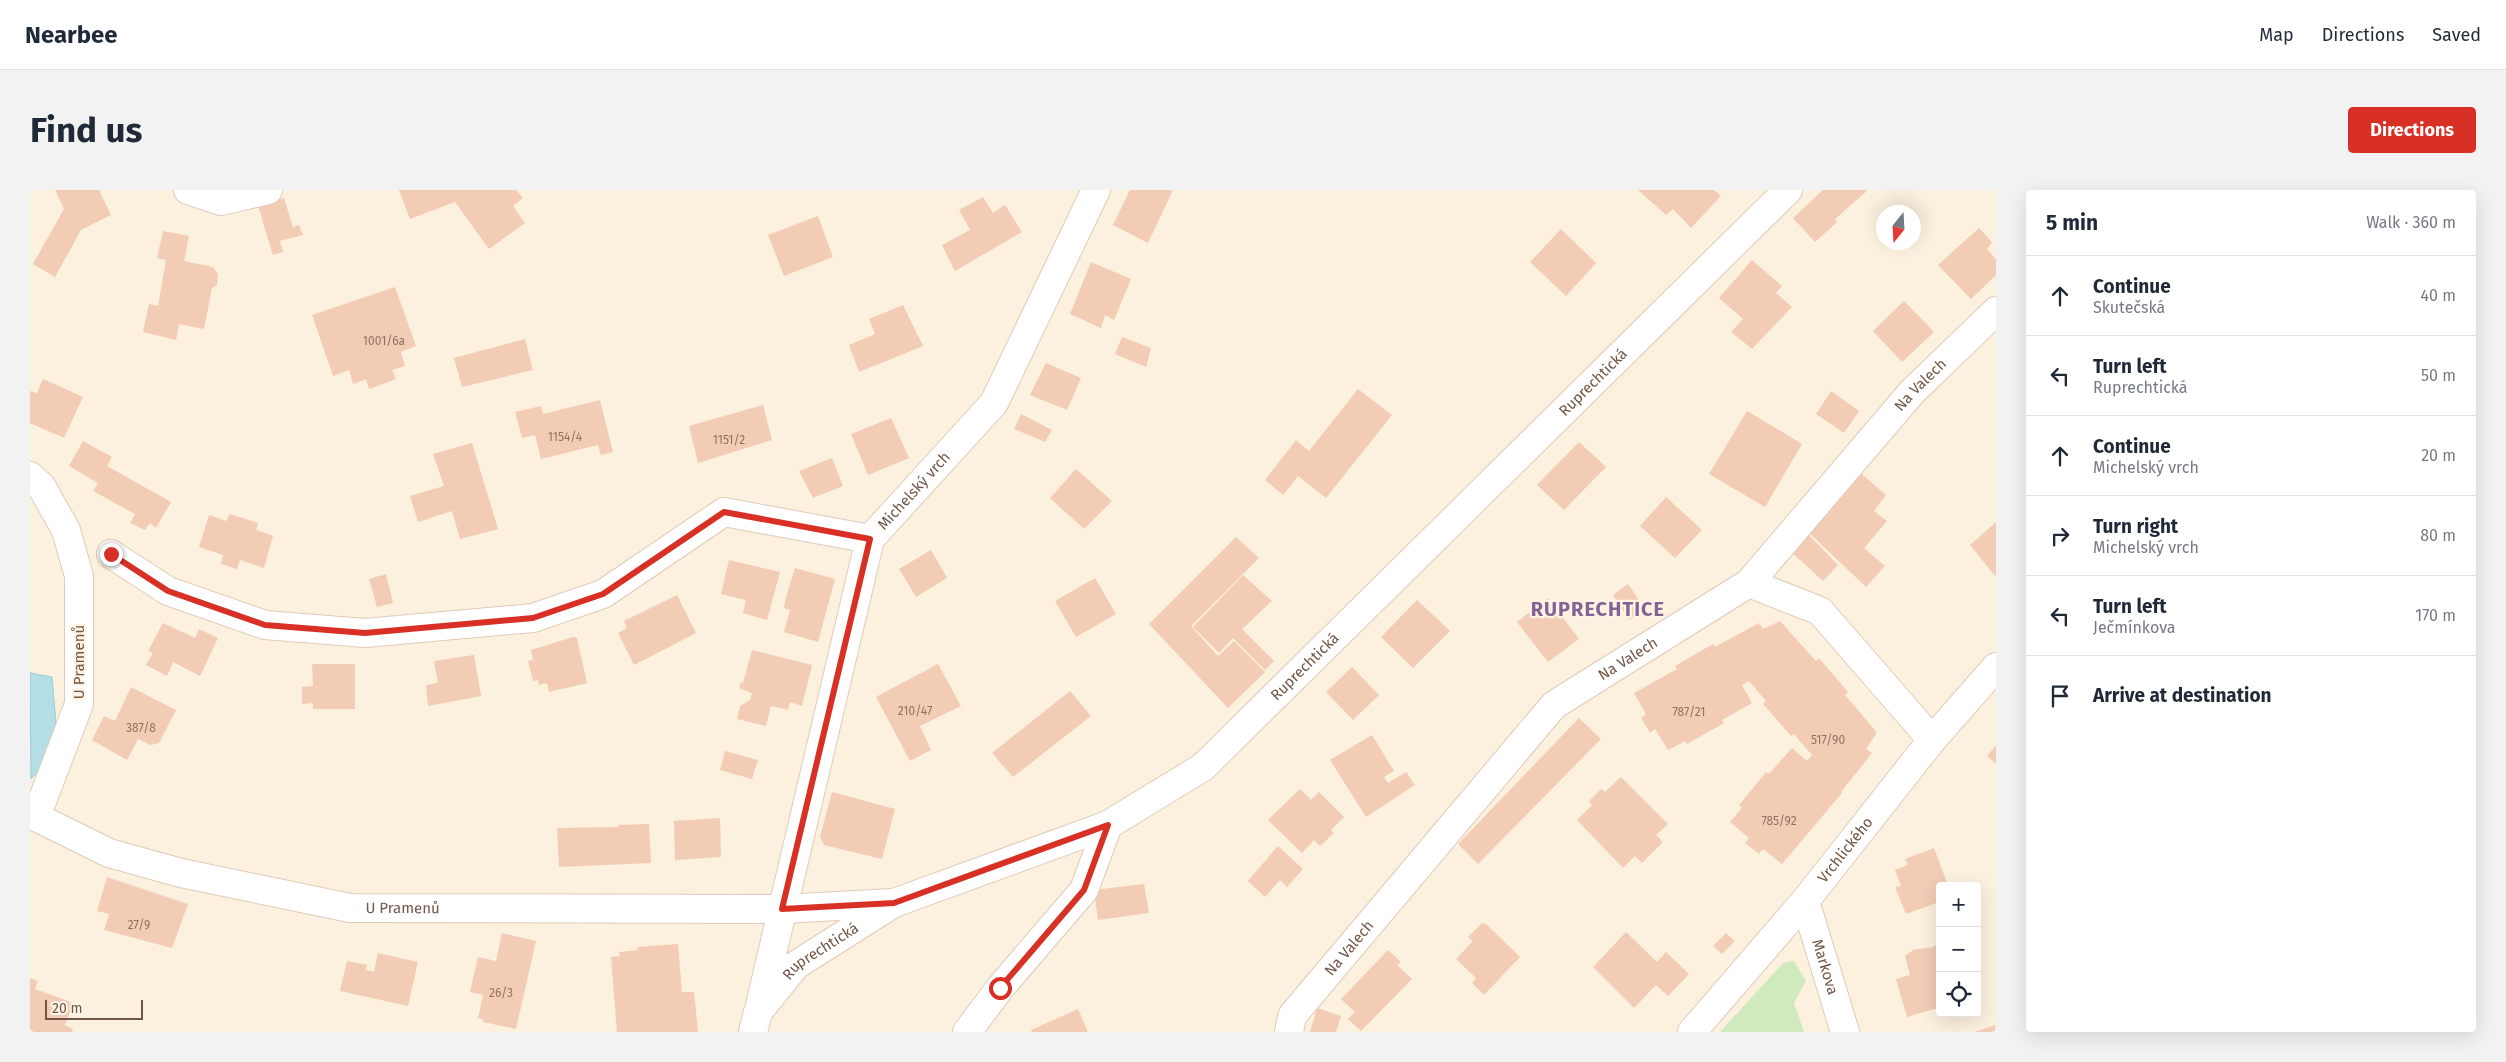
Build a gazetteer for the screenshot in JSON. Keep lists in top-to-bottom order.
{
  "streets": {
    "street": [
      "Ruprechtická",
      "Na Valech",
      "Michelský vrch",
      "U Pramenů",
      "Vrchlického",
      "Markova"
    ]
  },
  "crossings": [
    ["Ruprechtická", "Michelský vrch"],
    ["Michelský vrch", "U Pramenů"],
    ["Vrchlického", "Markova"]
  ],
  "districts": ["RUPRECHTICE"],
  "house_numbers": [
    "1001/6a",
    "1154/4",
    "1151/2",
    "210/47",
    "787/21",
    "387/8",
    "517/90",
    "785/92",
    "27/9",
    "26/3"
  ],
  "scale_bar": "20 m",
  "north": "bottom",
  "page": {
    "header": "Nearbee",
    "nav": ["Map", "Directions", "Saved"],
    "buttons": "Directions",
    "title": "Find us",
    "heading": ["5 min", "Walk · 360 m"],
    "list": [
      ["Continue", "Skutečská", "40 m"],
      ["Turn left", "Ruprechtická", "50 m"],
      ["Continue", "Michelský vrch", "20 m"],
      ["Turn right", "Michelský vrch", "80 m"],
      ["Turn left", "Ječmínkova", "170 m"],
      "Arrive at destination"
    ],
    "map_buttons": ["+", "−"],
    "scale": "20 m"
  }
}
